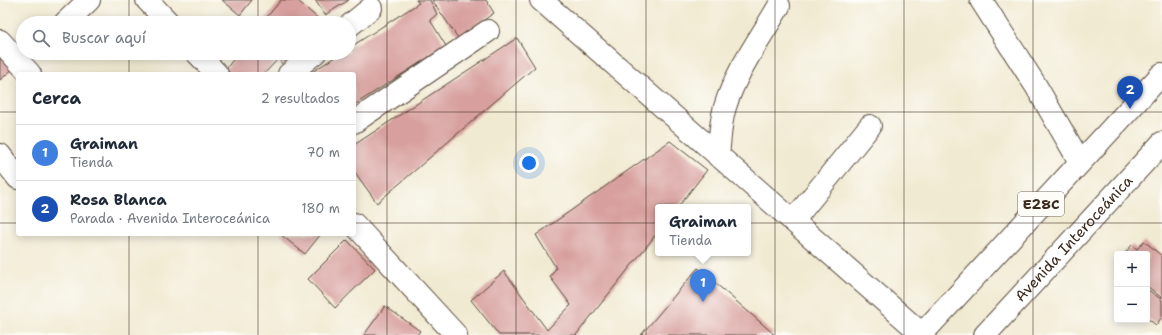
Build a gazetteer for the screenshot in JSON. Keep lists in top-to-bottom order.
{
  "streets": {
    "main road": ["E28C", "Avenida Interoceánica"]
  },
  "page": {
    "search": "Buscar aquí",
    "heading": ["Cerca", "2 resultados"],
    "pins": ["2", "1"],
    "list": [
      {
        "mark": "1",
        "name": "Graiman",
        "note": "Tienda",
        "value": "70 m"
      },
      {
        "mark": "2",
        "name": "Rosa Blanca",
        "note": "Parada · Avenida Interoceánica",
        "value": "180 m"
      }
    ],
    "popup": ["Graiman", "Tienda"],
    "map_buttons": ["+", "−"]
  }
}
